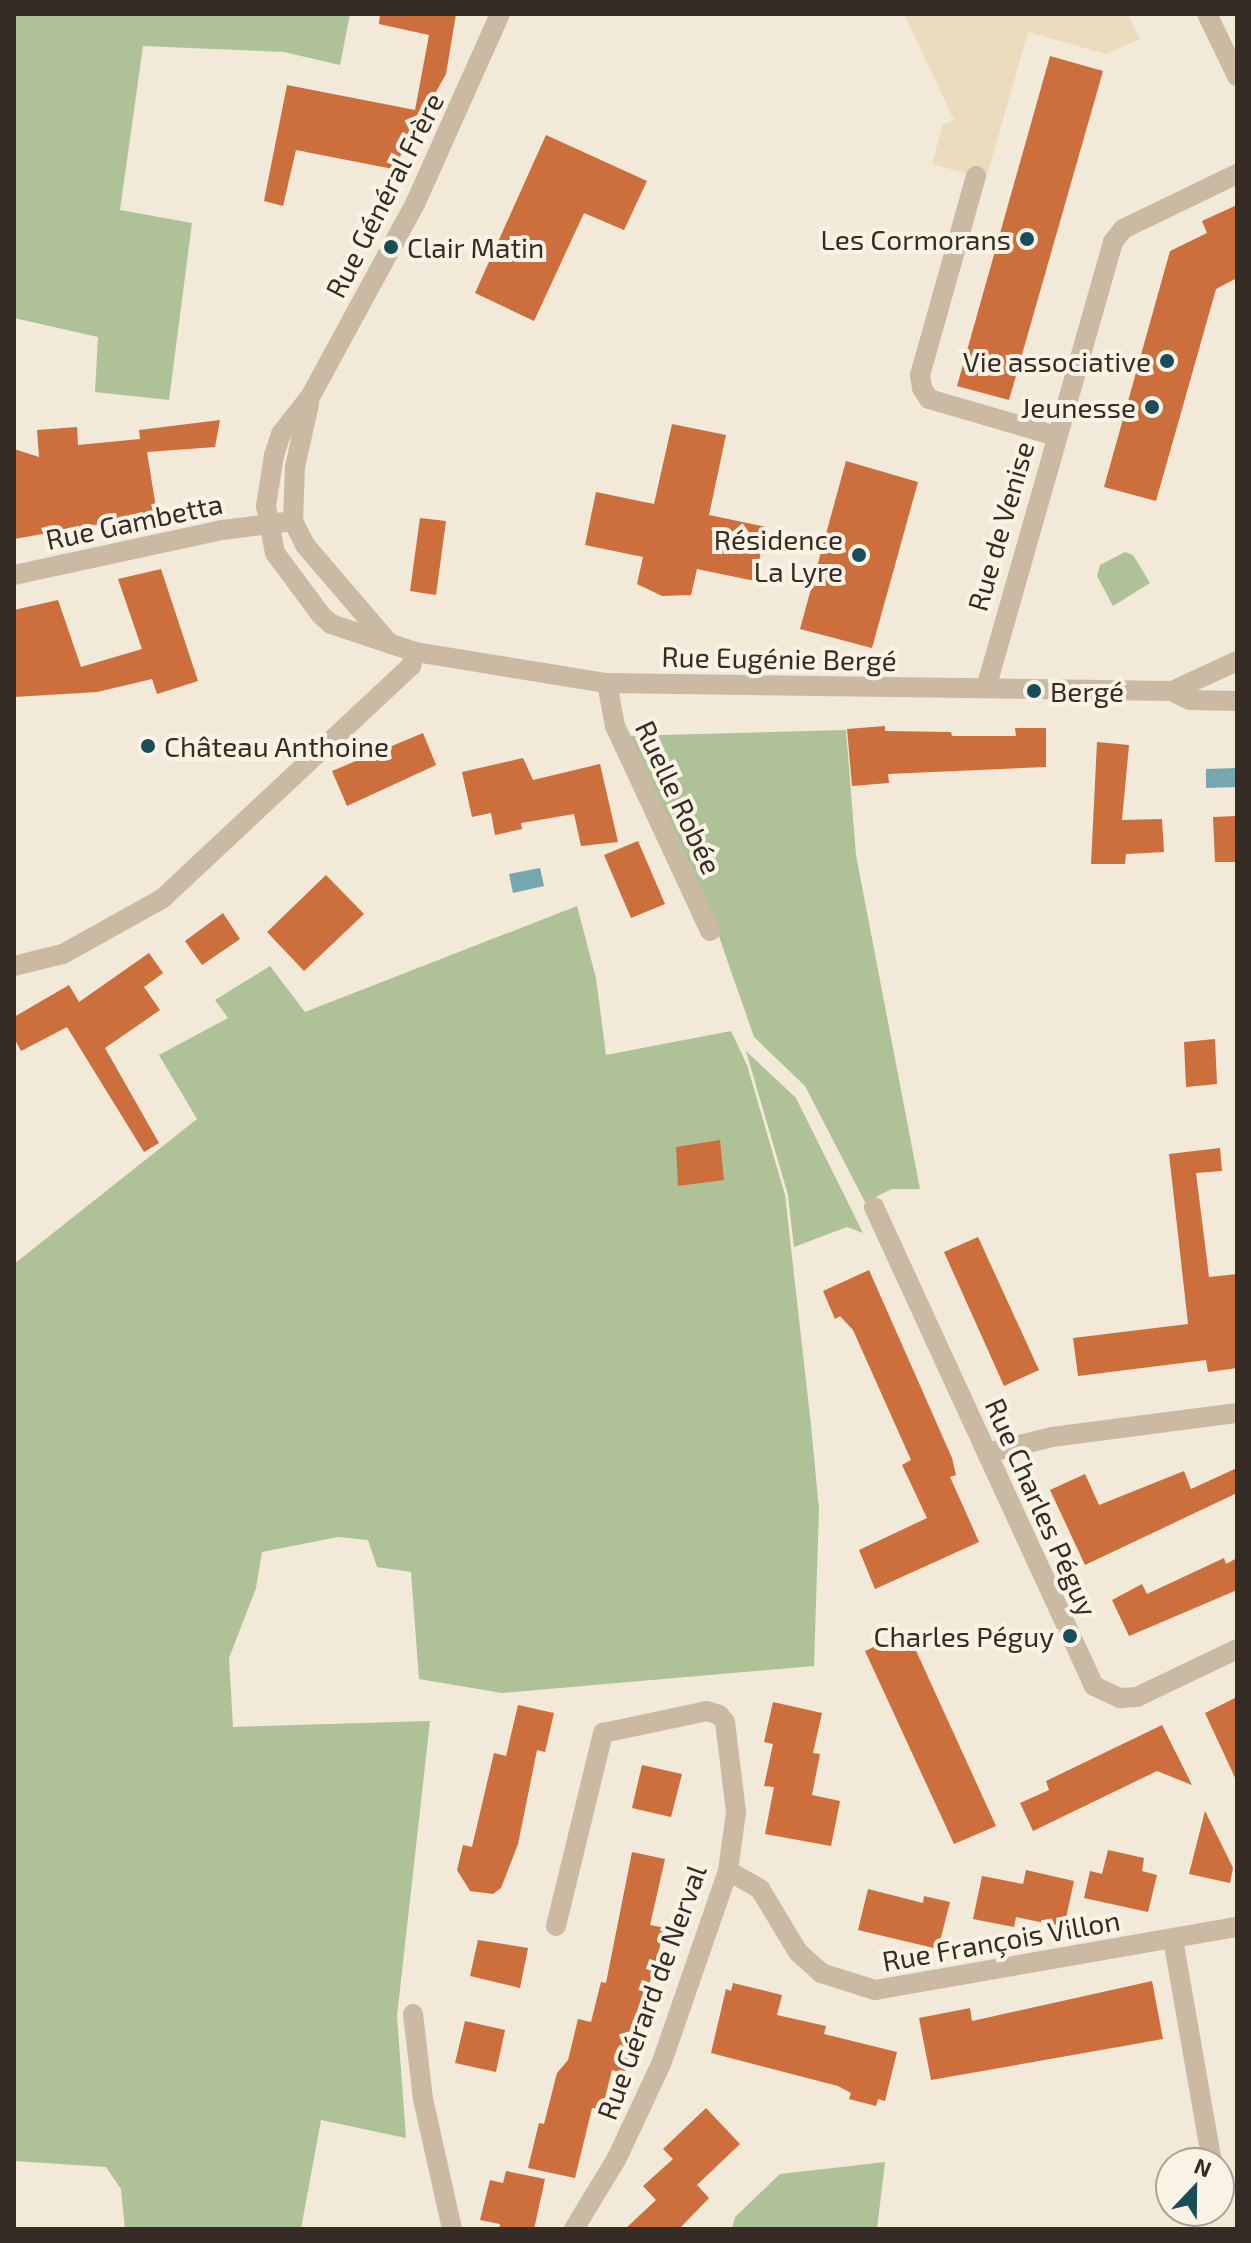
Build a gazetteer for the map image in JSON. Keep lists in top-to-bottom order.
{
  "streets": {
    "street": [
      "Rue Général Frère",
      "Rue Gambetta",
      "Rue de Venise",
      "Rue Eugénie Bergé",
      "Ruelle Robée",
      "Rue Charles Péguy",
      "Rue François Villon",
      "Rue Gérard de Nerval"
    ]
  },
  "crossings": [
    ["Rue Général Frère", "Rue Gambetta"],
    ["Rue Général Frère", "Rue Eugénie Bergé"],
    ["Rue Gambetta", "Rue Eugénie Bergé"],
    ["Rue de Venise", "Rue Eugénie Bergé"],
    ["Rue Eugénie Bergé", "Ruelle Robée"],
    ["Rue François Villon", "Rue Gérard de Nerval"]
  ],
  "places": [
    "Les Cormorans",
    "Clair Matin",
    "Vie associative",
    "Jeunesse",
    "Résidence La Lyre",
    "Bergé",
    "Château Anthoine",
    "Charles Péguy"
  ],
  "north": "top"
}
